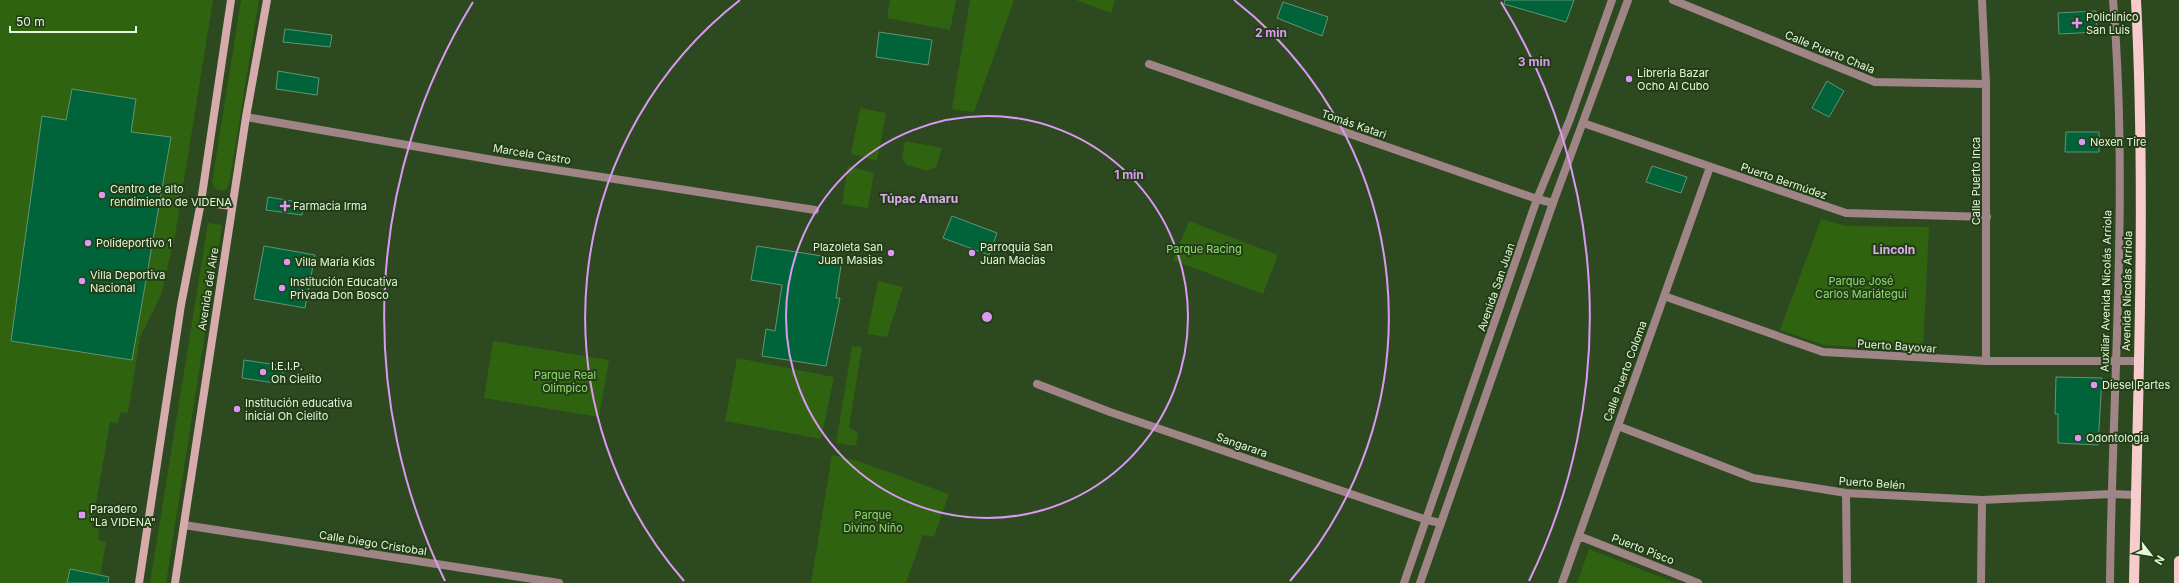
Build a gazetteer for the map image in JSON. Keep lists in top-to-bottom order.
{
  "streets": {
    "main road": ["Avenida del Aire", "Avenida Nicolás Arriola"],
    "street": [
      "Calle Puerto Chala",
      "Tomás Katari",
      "Marcela Castro",
      "Puerto Bermúdez",
      "Calle Puerto Inca",
      "Avenida San Juan",
      "Auxiliar Avenida Nicolás Arriola",
      "Puerto Bayovar",
      "Calle Puerto Coloma",
      "Sangarara",
      "Puerto Belén",
      "Calle Diego Cristobal",
      "Puerto Pisco"
    ]
  },
  "crossings": [
    ["Calle Puerto Chala", "Calle Puerto Inca"],
    ["Tomás Katari", "Avenida San Juan"],
    ["Marcela Castro", "Avenida del Aire"],
    ["Puerto Bermúdez", "Calle Puerto Inca"],
    ["Puerto Bermúdez", "Calle Puerto Coloma"],
    ["Calle Puerto Inca", "Puerto Bayovar"],
    ["Avenida San Juan", "Sangarara"],
    ["Avenida del Aire", "Calle Diego Cristobal"],
    ["Auxiliar Avenida Nicolás Arriola", "Puerto Bayovar"],
    ["Auxiliar Avenida Nicolás Arriola", "Puerto Belén"],
    ["Avenida Nicolás Arriola", "Puerto Bayovar"],
    ["Avenida Nicolás Arriola", "Puerto Belén"],
    ["Puerto Bayovar", "Calle Puerto Coloma"],
    ["Calle Puerto Coloma", "Puerto Belén"],
    ["Calle Puerto Coloma", "Puerto Pisco"]
  ],
  "districts": ["Túpac Amaru", "Lincoln"],
  "parks": [
    "Parque Racing",
    "Parque José Carlos Mariátegui",
    "Parque Real Olimpico",
    "Parque Divino Niño"
  ],
  "places": {
    "health": ["Policlinico San Luis", "Farmacia Irma"],
    "other": [
      "Libreria Bazar Ocho Al Cubo",
      "Nexen Tire",
      "Centro de alto rendimiento de VIDENA",
      "Polideportivo 1",
      "Plazoleta San Juan Masias",
      "Parroquia San Juan Macías",
      "Villa María Kids",
      "Villa Deportiva Nacional",
      "Institución Educativa Privada Don Bosco",
      "I.E.I.P. Oh Cielito",
      "Diesel Partes",
      "Institución educativa inicial Oh Cielito",
      "Odontologia"
    ],
    "transit": ["Paradero \"La VIDENA\""]
  },
  "scale_bar": "50 m",
  "north": "bottom right",
  "rings": ["2 min", "3 min", "1 min"]
}
